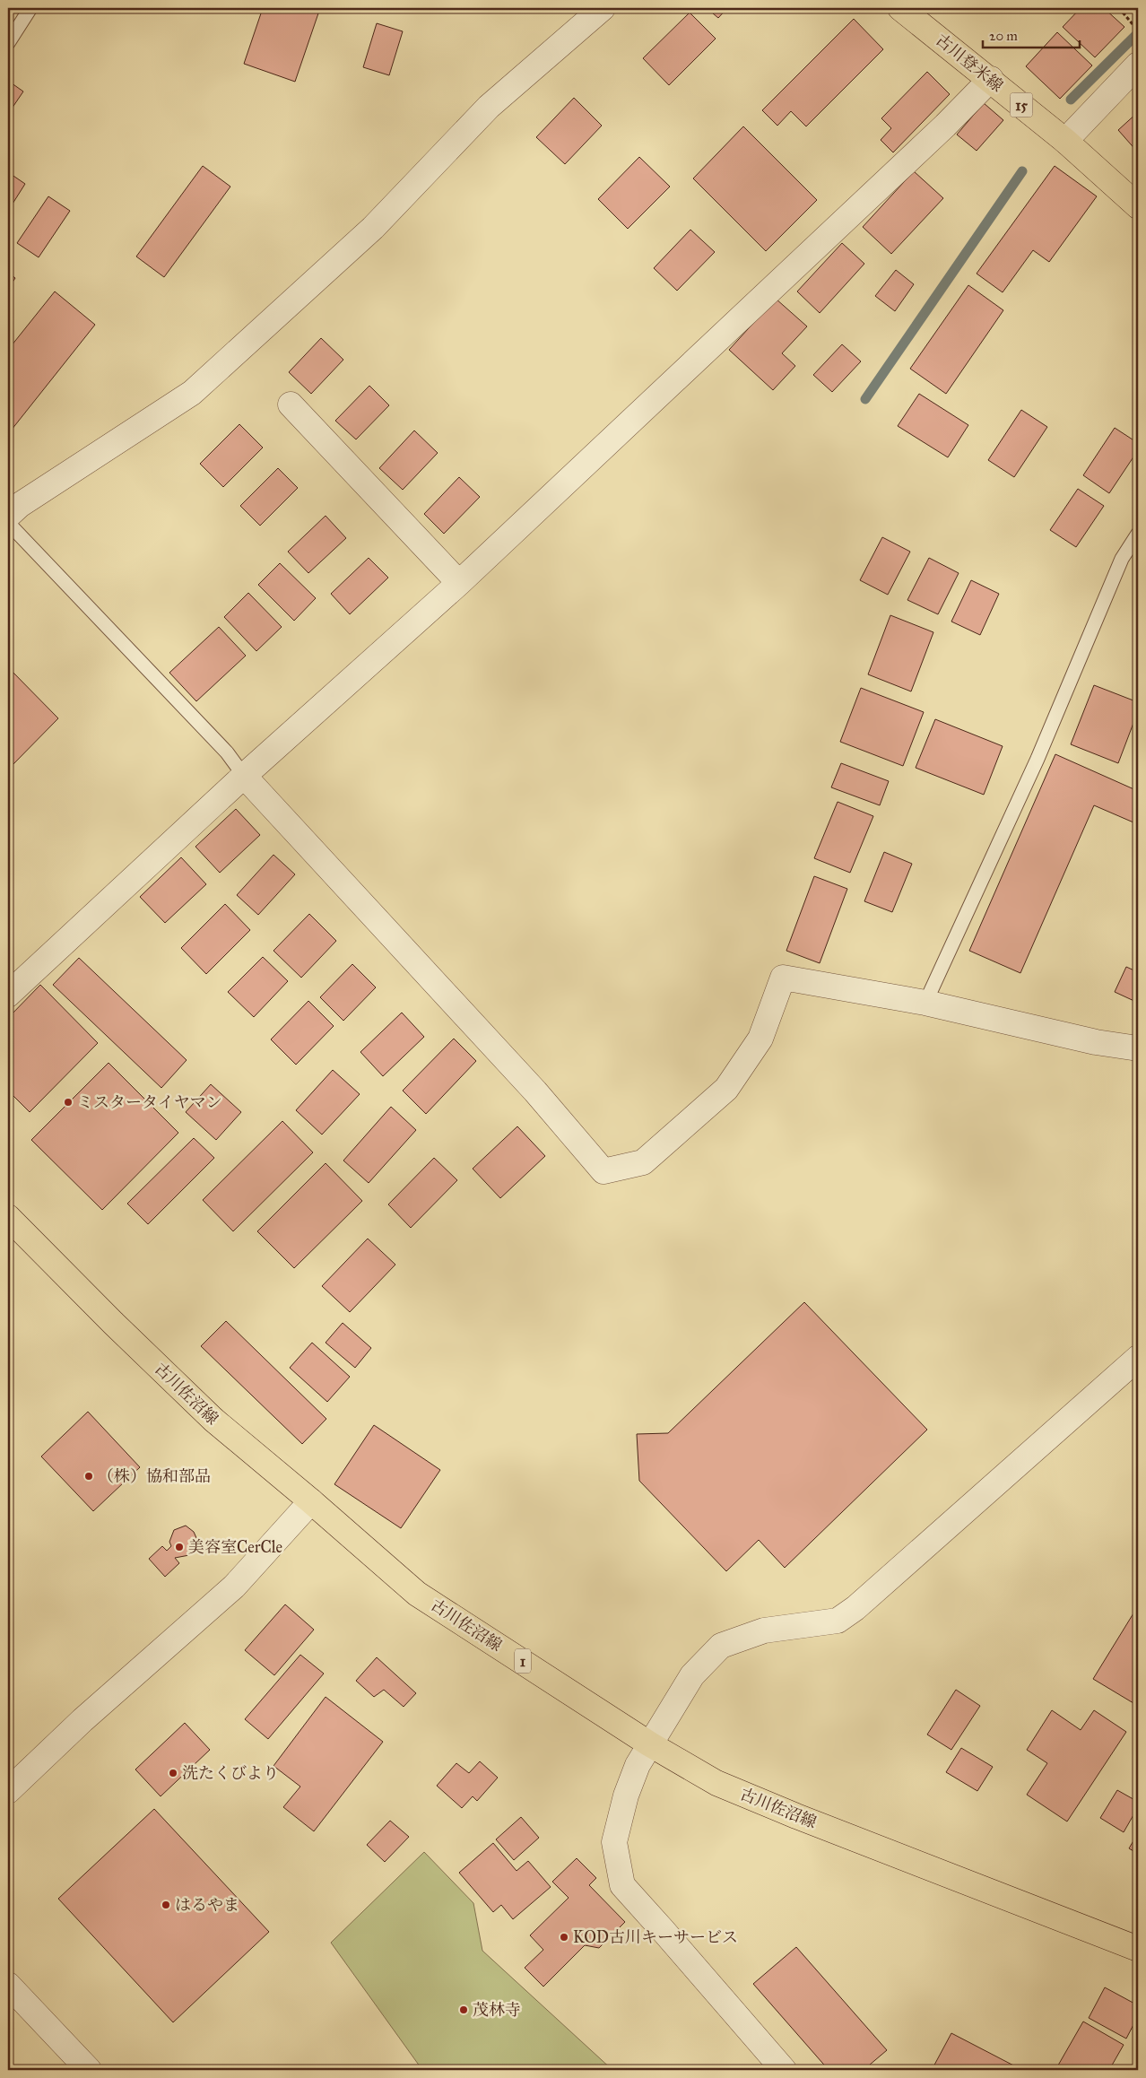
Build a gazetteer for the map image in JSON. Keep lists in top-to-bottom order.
{
  "streets": {
    "main road": [
      "古川登米線",
      "15",
      "古川佐沼線",
      "1"
    ]
  },
  "places": [
    "ミスタータイヤマン",
    "（株）協和部品",
    "美容室CerCle",
    "洗たくびより",
    "はるやま",
    "KOD古川キーサービス",
    "茂林寺"
  ],
  "scale_bar": "20 m"
}
